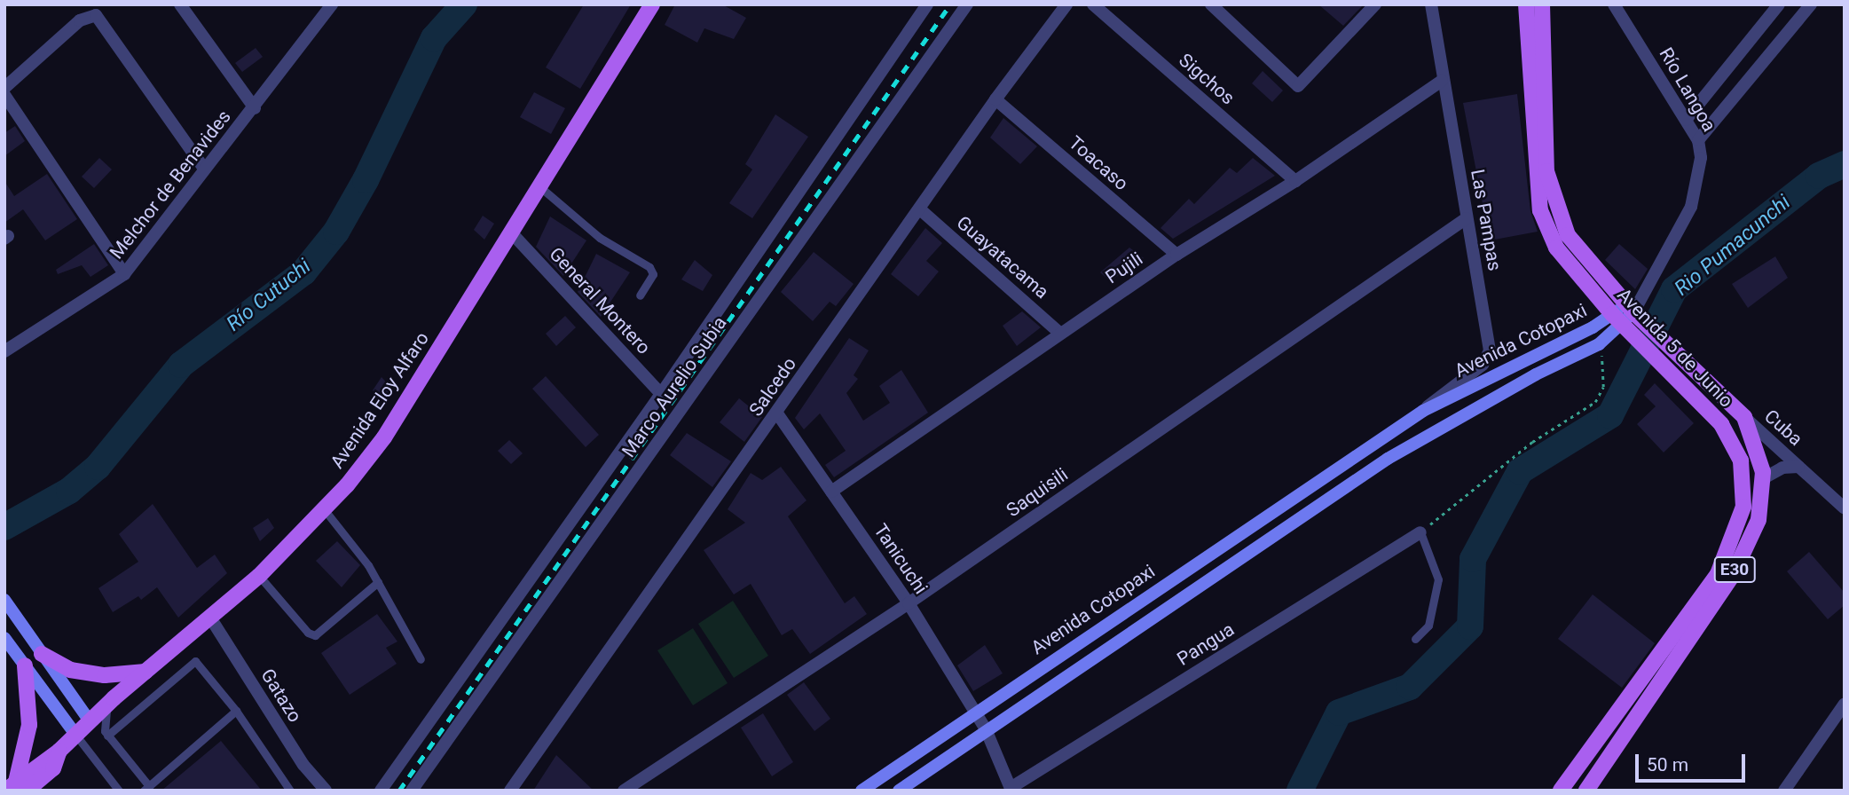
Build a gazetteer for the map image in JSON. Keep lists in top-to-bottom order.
{
  "streets": {
    "main road": [
      "Avenida Cotopaxi",
      "Avenida 5 de Junio",
      "Avenida Eloy Alfaro",
      "E30"
    ],
    "street": [
      "Sigchos",
      "Río Langoa",
      "Toacaso",
      "Melchor de Benavides",
      "Las Pampas",
      "Guayatacama",
      "Pujili",
      "General Montero",
      "Marco Aurelio Subia",
      "Salcedo",
      "Cuba",
      "Saquisili",
      "Tanicuchi",
      "Pangua",
      "Gatazo"
    ]
  },
  "crossings": [
    ["Sigchos", "Pujili"],
    ["Río Langoa", "Avenida Cotopaxi"],
    ["Río Langoa", "Avenida 5 de Junio"],
    ["Toacaso", "Pujili"],
    ["Toacaso", "Salcedo"],
    ["Las Pampas", "Pujili"],
    ["Las Pampas", "Avenida Cotopaxi"],
    ["Las Pampas", "Saquisili"],
    ["Guayatacama", "Pujili"],
    ["Guayatacama", "Salcedo"],
    ["Pujili", "Tanicuchi"],
    ["General Montero", "Marco Aurelio Subia"],
    ["General Montero", "Avenida Eloy Alfaro"],
    ["Avenida Cotopaxi", "Avenida 5 de Junio"],
    ["Avenida Cotopaxi", "Tanicuchi"],
    ["Avenida Cotopaxi", "Pangua"],
    ["Avenida 5 de Junio", "Cuba"],
    ["Salcedo", "Tanicuchi"],
    ["Avenida Eloy Alfaro", "Gatazo"],
    ["Saquisili", "Tanicuchi"],
    ["Tanicuchi", "Pangua"]
  ],
  "water": ["Rio Pumacunchi", "Río Cutuchi"],
  "scale_bar": "50 m"
}
